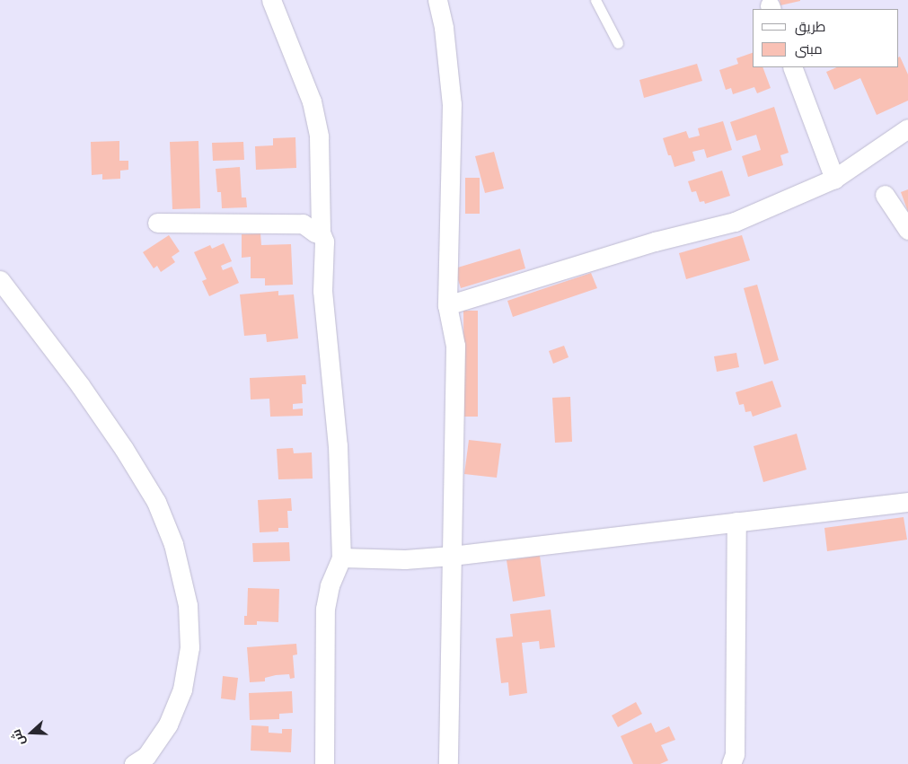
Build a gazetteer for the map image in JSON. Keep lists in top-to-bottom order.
{
  "legend": ["طريق", "مبنى"],
  "north": "left"
}
